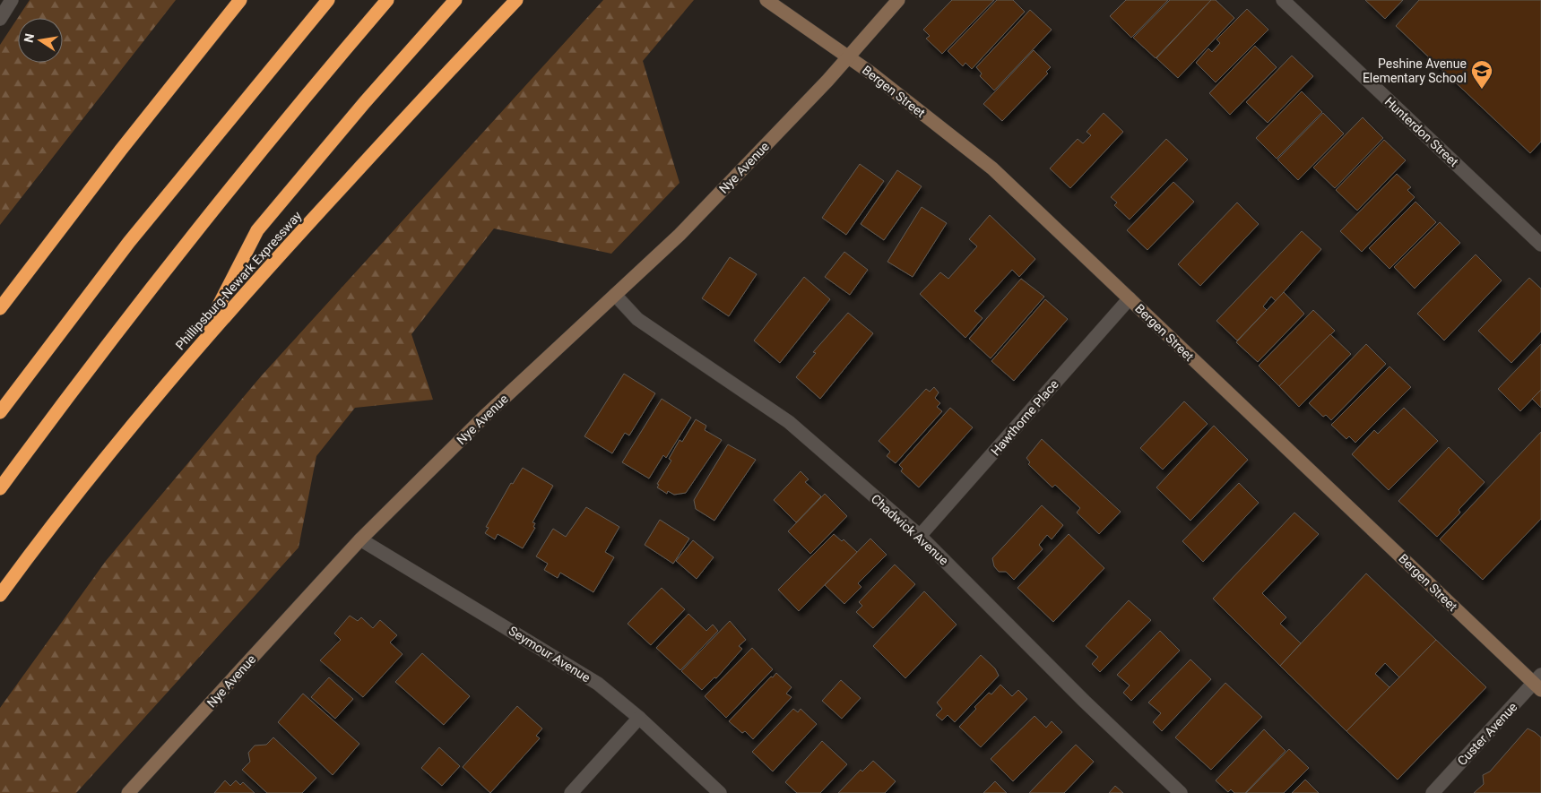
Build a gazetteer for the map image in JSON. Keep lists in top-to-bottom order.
{
  "streets": {
    "highway": ["Phillipsburg-Newark Expressway"],
    "street": [
      "Bergen Street",
      "Hunterdon Street",
      "Nye Avenue",
      "Hawthorne Place",
      "Chadwick Avenue",
      "Seymour Avenue",
      "Custer Avenue"
    ]
  },
  "crossings": [
    ["Bergen Street", "Nye Avenue"],
    ["Bergen Street", "Hawthorne Place"],
    ["Bergen Street", "Custer Avenue"],
    ["Nye Avenue", "Chadwick Avenue"],
    ["Nye Avenue", "Seymour Avenue"],
    ["Hawthorne Place", "Chadwick Avenue"]
  ],
  "places": {
    "school or university": ["Peshine Avenue Elementary School"]
  },
  "north": "left"
}
